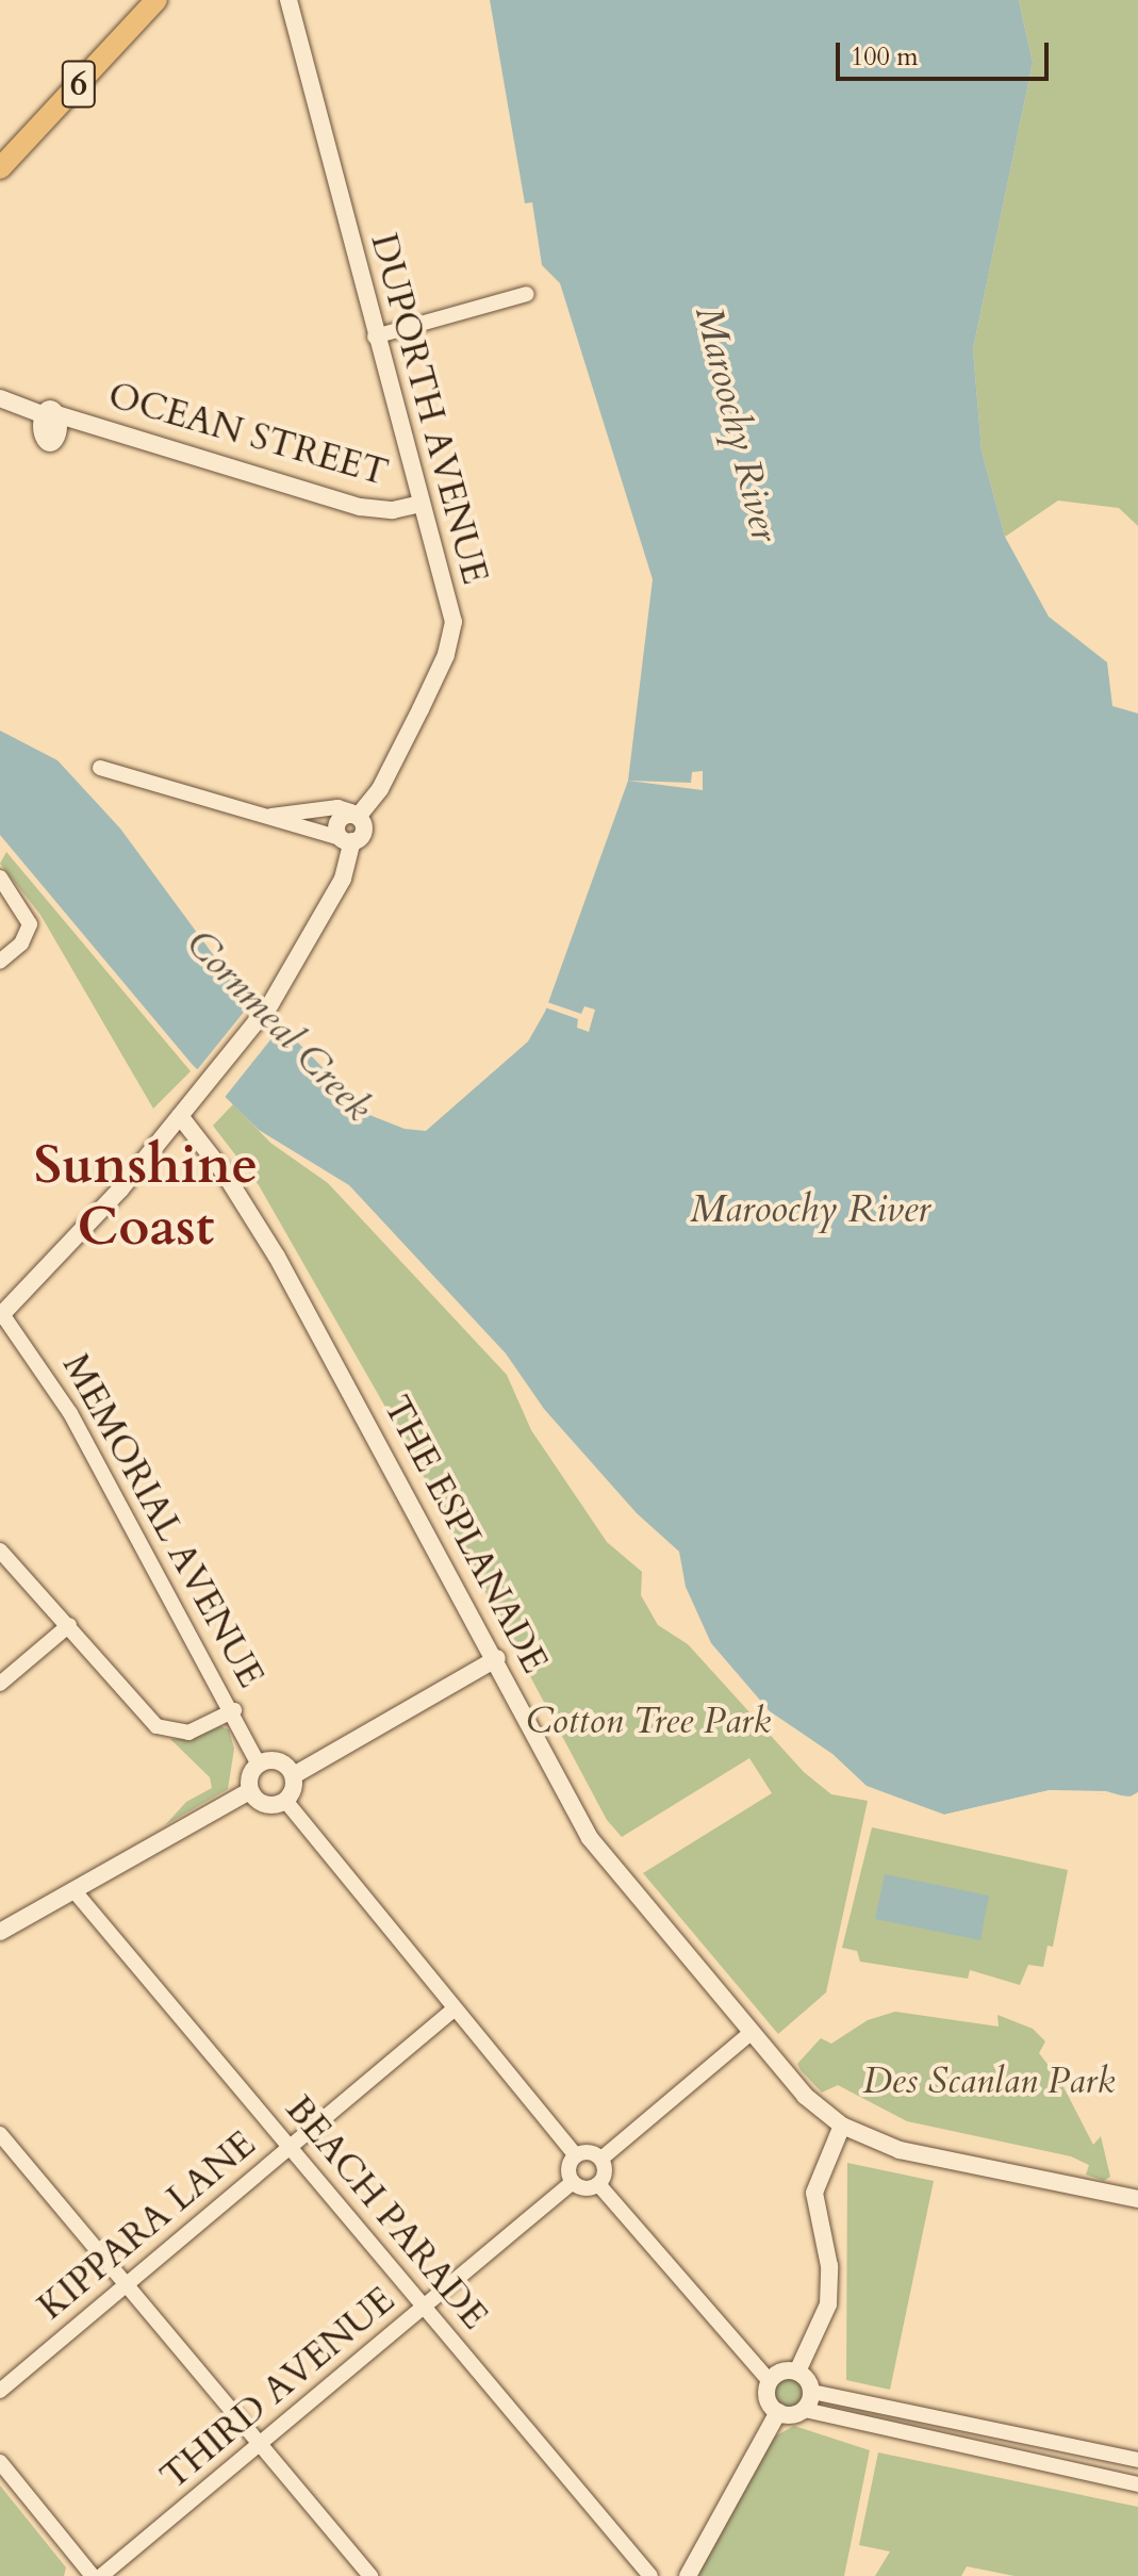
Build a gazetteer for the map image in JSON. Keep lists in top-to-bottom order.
{
  "streets": {
    "main road": ["6"],
    "street": [
      "DUPORTH AVENUE",
      "OCEAN STREET",
      "MEMORIAL AVENUE",
      "THE ESPLANADE",
      "BEACH PARADE",
      "KIPPARA LANE",
      "THIRD AVENUE"
    ]
  },
  "crossings": [
    ["DUPORTH AVENUE", "OCEAN STREET"],
    ["BEACH PARADE", "KIPPARA LANE"],
    ["BEACH PARADE", "THIRD AVENUE"]
  ],
  "districts": ["Sunshine Coast"],
  "water": ["Maroochy River", "Cornmeal Creek"],
  "parks": ["Cotton Tree Park", "Des Scanlan Park"],
  "scale_bar": "100 m"
}
